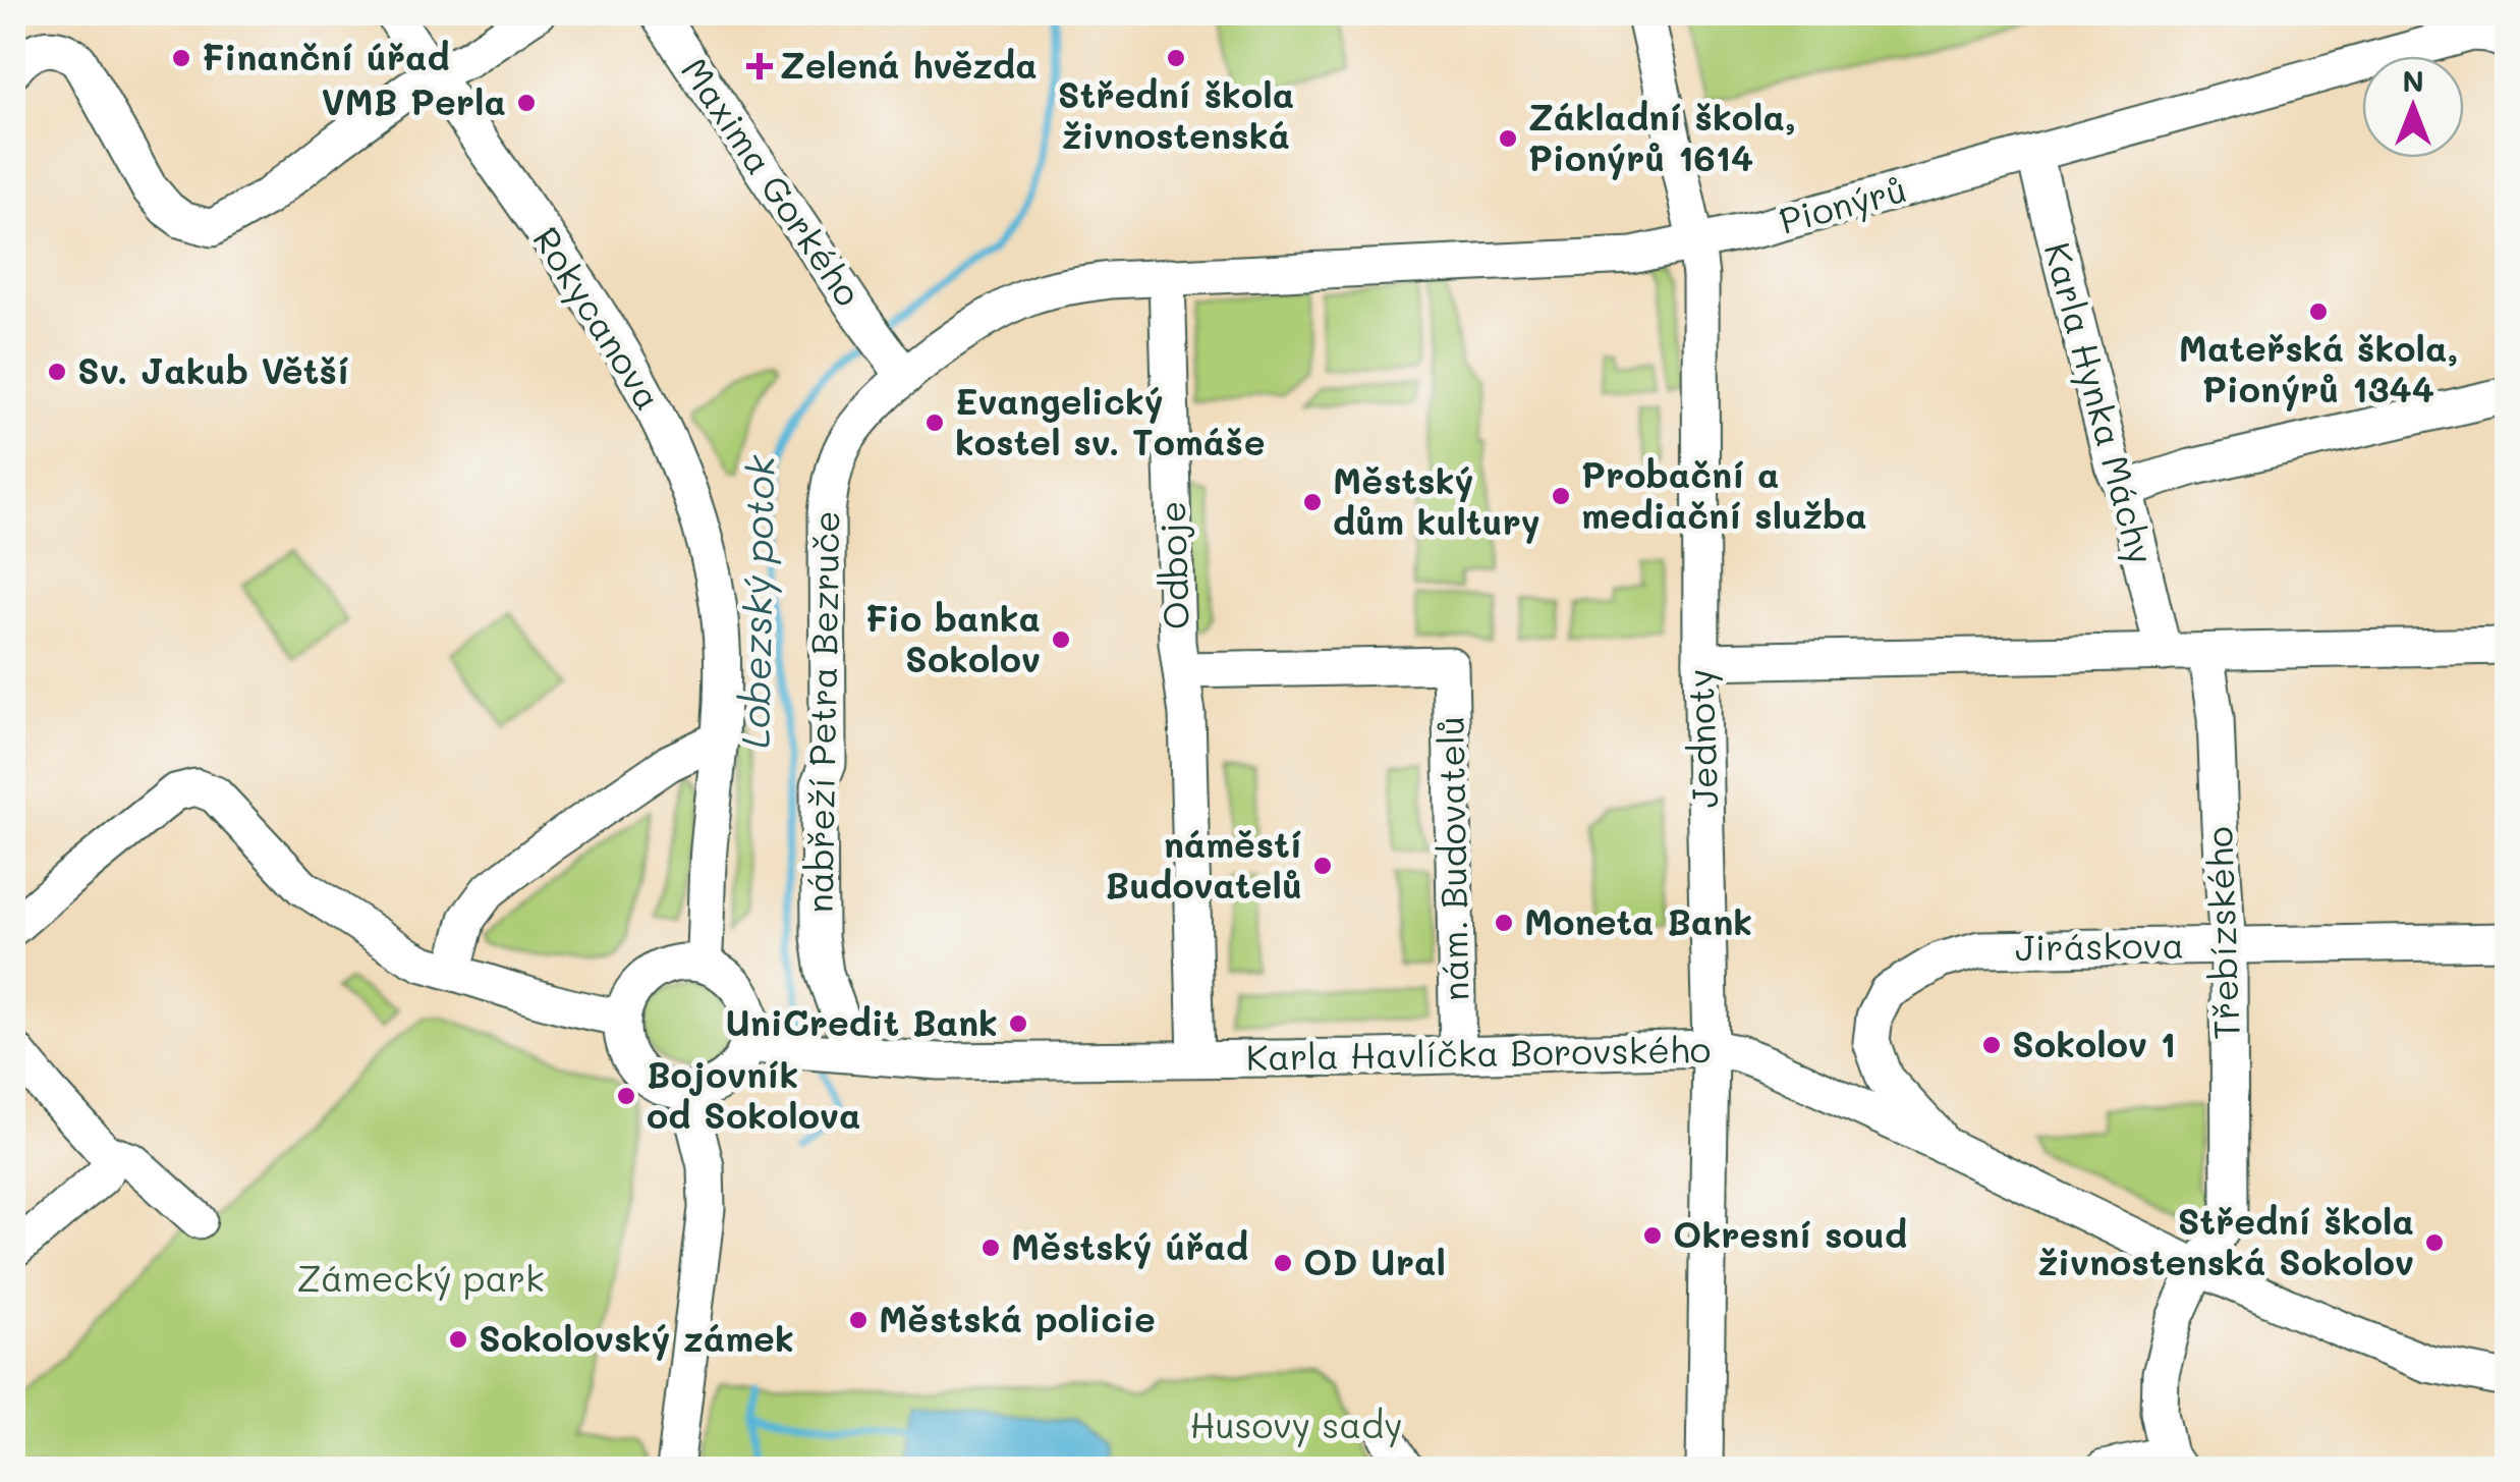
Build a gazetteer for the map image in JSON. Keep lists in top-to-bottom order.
{
  "streets": {
    "street": [
      "Maxima Gorkého",
      "Pionýrů",
      "Rokycanova",
      "Karla Hynka Máchy",
      "Odboje",
      "nábřeží Petra Bezruče",
      "Jednoty",
      "nám. Budovatelů",
      "Třebízského",
      "Jiráskova",
      "Karla Havlíčka Borovského"
    ]
  },
  "crossings": [
    ["Maxima Gorkého", "nábřeží Petra Bezruče"],
    ["Pionýrů", "Karla Hynka Máchy"],
    ["Pionýrů", "Odboje"],
    ["Pionýrů", "nábřeží Petra Bezruče"],
    ["Pionýrů", "Jednoty"],
    ["Rokycanova", "Karla Havlíčka Borovského"],
    ["Odboje", "nábřeží Petra Bezruče"],
    ["Odboje", "nám. Budovatelů"],
    ["nábřeží Petra Bezruče", "Karla Havlíčka Borovského"],
    ["Jednoty", "Karla Havlíčka Borovského"],
    ["nám. Budovatelů", "Karla Havlíčka Borovského"],
    ["Třebízského", "Jiráskova"],
    ["Třebízského", "Karla Havlíčka Borovského"],
    ["Jiráskova", "Karla Havlíčka Borovského"]
  ],
  "water": ["Lobezský potok"],
  "parks": ["Zámecký park", "Husovy sady"],
  "places": {
    "other": [
      "Finanční úřad",
      "Střední škola živnostenská",
      "VMB Perla",
      "Základní škola, Pionýrů 1614",
      "Mateřská škola, Pionýrů 1344",
      "Sv. Jakub Větší",
      "Evangelický kostel sv. Tomáše",
      "Probační a mediační služba",
      "Městský dům kultury",
      "Fio banka Sokolov",
      "náměstí Budovatelů",
      "Moneta Bank",
      "UniCredit Bank",
      "Sokolov 1",
      "Bojovník od Sokolova",
      "Okresní soud",
      "Střední škola živnostenská Sokolov",
      "Městský úřad",
      "OD Ural",
      "Městská policie",
      "Sokolovský zámek"
    ],
    "health": ["Zelená hvězda"]
  },
  "north": "top"
}
